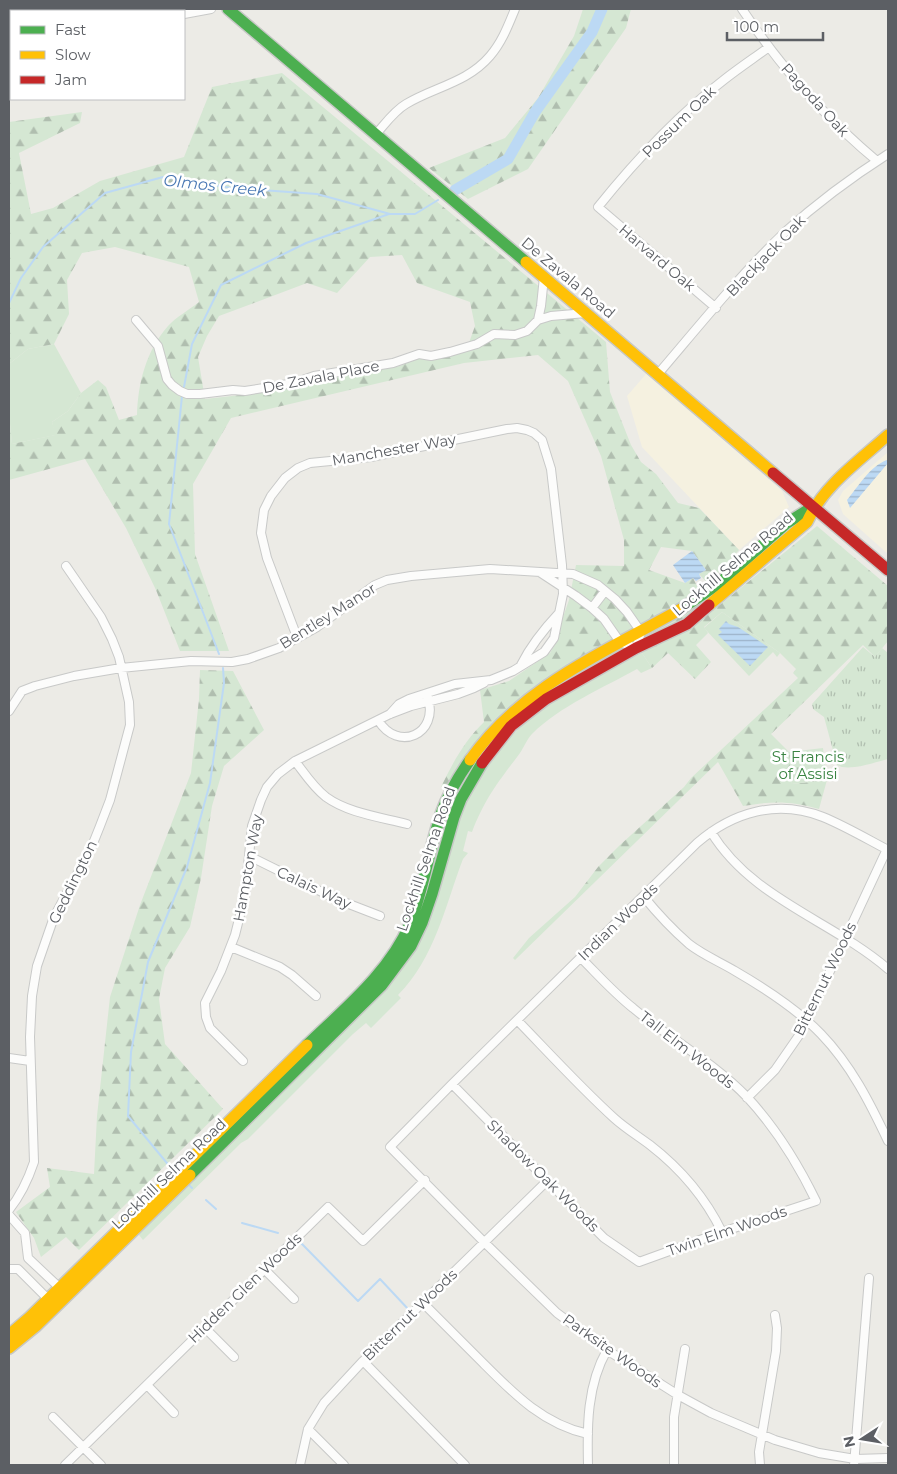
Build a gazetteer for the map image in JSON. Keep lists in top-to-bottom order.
{
  "streets": {
    "main road": ["De Zavala Road", "Lockhill Selma Road"],
    "street": [
      "Pagoda Oak",
      "Possum Oak",
      "Blackjack Oak",
      "Harvard Oak",
      "De Zavala Place",
      "Manchester Way",
      "Bentley Manor",
      "Hampton Way",
      "Geddington",
      "Calais Way",
      "Indian Woods",
      "Bitternut Woods",
      "Tall Elm Woods",
      "Shadow Oak Woods",
      "Twin Elm Woods",
      "Hidden Glen Woods",
      "Parksite Woods"
    ]
  },
  "crossings": [
    ["Pagoda Oak", "Possum Oak"],
    ["Pagoda Oak", "Blackjack Oak"],
    ["Possum Oak", "Harvard Oak"],
    ["Blackjack Oak", "Harvard Oak"],
    ["Blackjack Oak", "De Zavala Road"],
    ["De Zavala Road", "De Zavala Place"],
    ["De Zavala Road", "Lockhill Selma Road"],
    ["Manchester Way", "Bentley Manor"],
    ["Manchester Way", "Hampton Way"],
    ["Lockhill Selma Road", "Bentley Manor"],
    ["Bentley Manor", "Hampton Way"],
    ["Bentley Manor", "Geddington"],
    ["Hampton Way", "Calais Way"],
    ["Indian Woods", "Bitternut Woods"],
    ["Indian Woods", "Tall Elm Woods"],
    ["Indian Woods", "Shadow Oak Woods"],
    ["Indian Woods", "Parksite Woods"],
    ["Bitternut Woods", "Tall Elm Woods"],
    ["Bitternut Woods", "Shadow Oak Woods"],
    ["Bitternut Woods", "Parksite Woods"],
    ["Tall Elm Woods", "Twin Elm Woods"],
    ["Shadow Oak Woods", "Twin Elm Woods"],
    ["Hidden Glen Woods", "Parksite Woods"]
  ],
  "water": ["Olmos Creek"],
  "parks": ["St Francis of Assisi"],
  "legend": ["Fast", "Slow", "Jam"],
  "scale_bar": "100 m",
  "north": "left"
}
